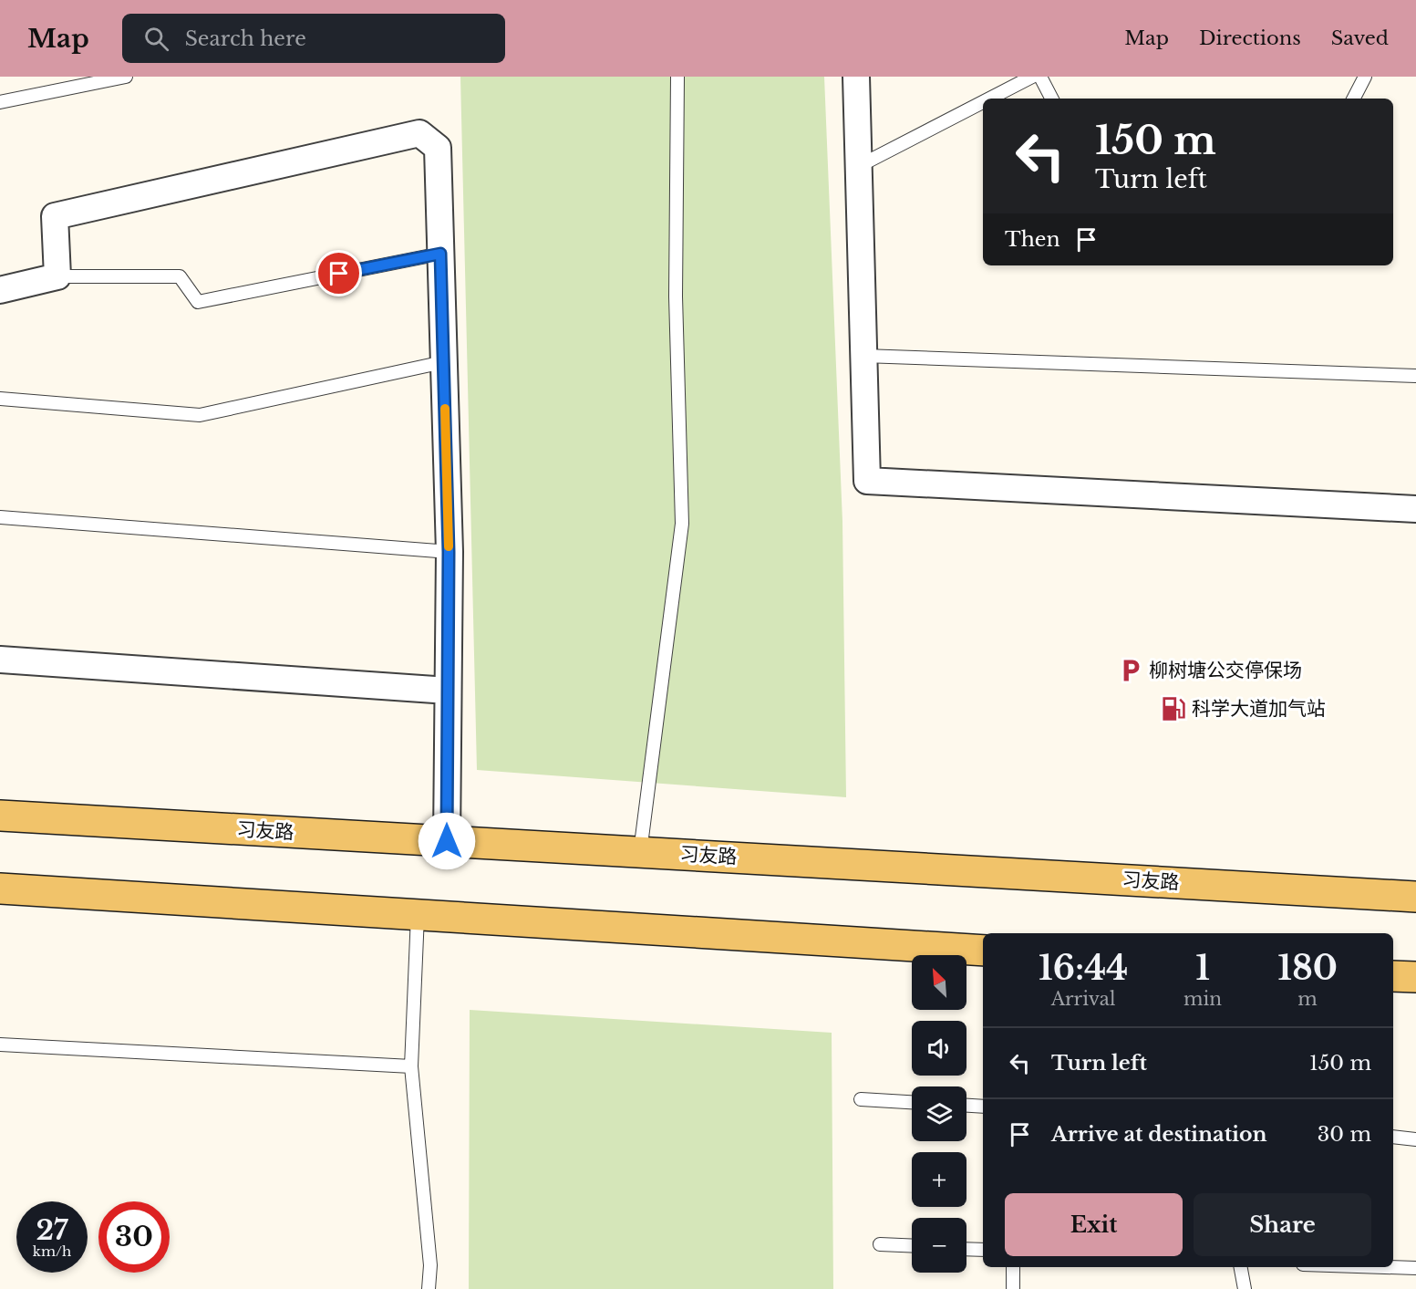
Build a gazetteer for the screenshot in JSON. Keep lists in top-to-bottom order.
{
  "streets": {
    "main road": ["习友路"]
  },
  "places": {
    "parking": ["柳树塘公交停保场"],
    "fuel station": ["科学大道加气站"]
  },
  "north": "top left",
  "page": {
    "header": "Map",
    "search": "Search here",
    "nav": ["Map", "Directions", "Saved"],
    "turn": ["150 m", "Turn left"],
    "then": "Then",
    "eta": [
      "16:44",
      "Arrival",
      "1",
      "min",
      "180",
      "m"
    ],
    "map_buttons": ["+", "−"],
    "list": [
      {
        "name": "Turn left",
        "value": "150 m"
      },
      {
        "name": "Arrive at destination",
        "value": "30 m"
      }
    ],
    "buttons": ["Exit", "Share"],
    "speed": "27 km/h",
    "limit": "30"
  }
}
